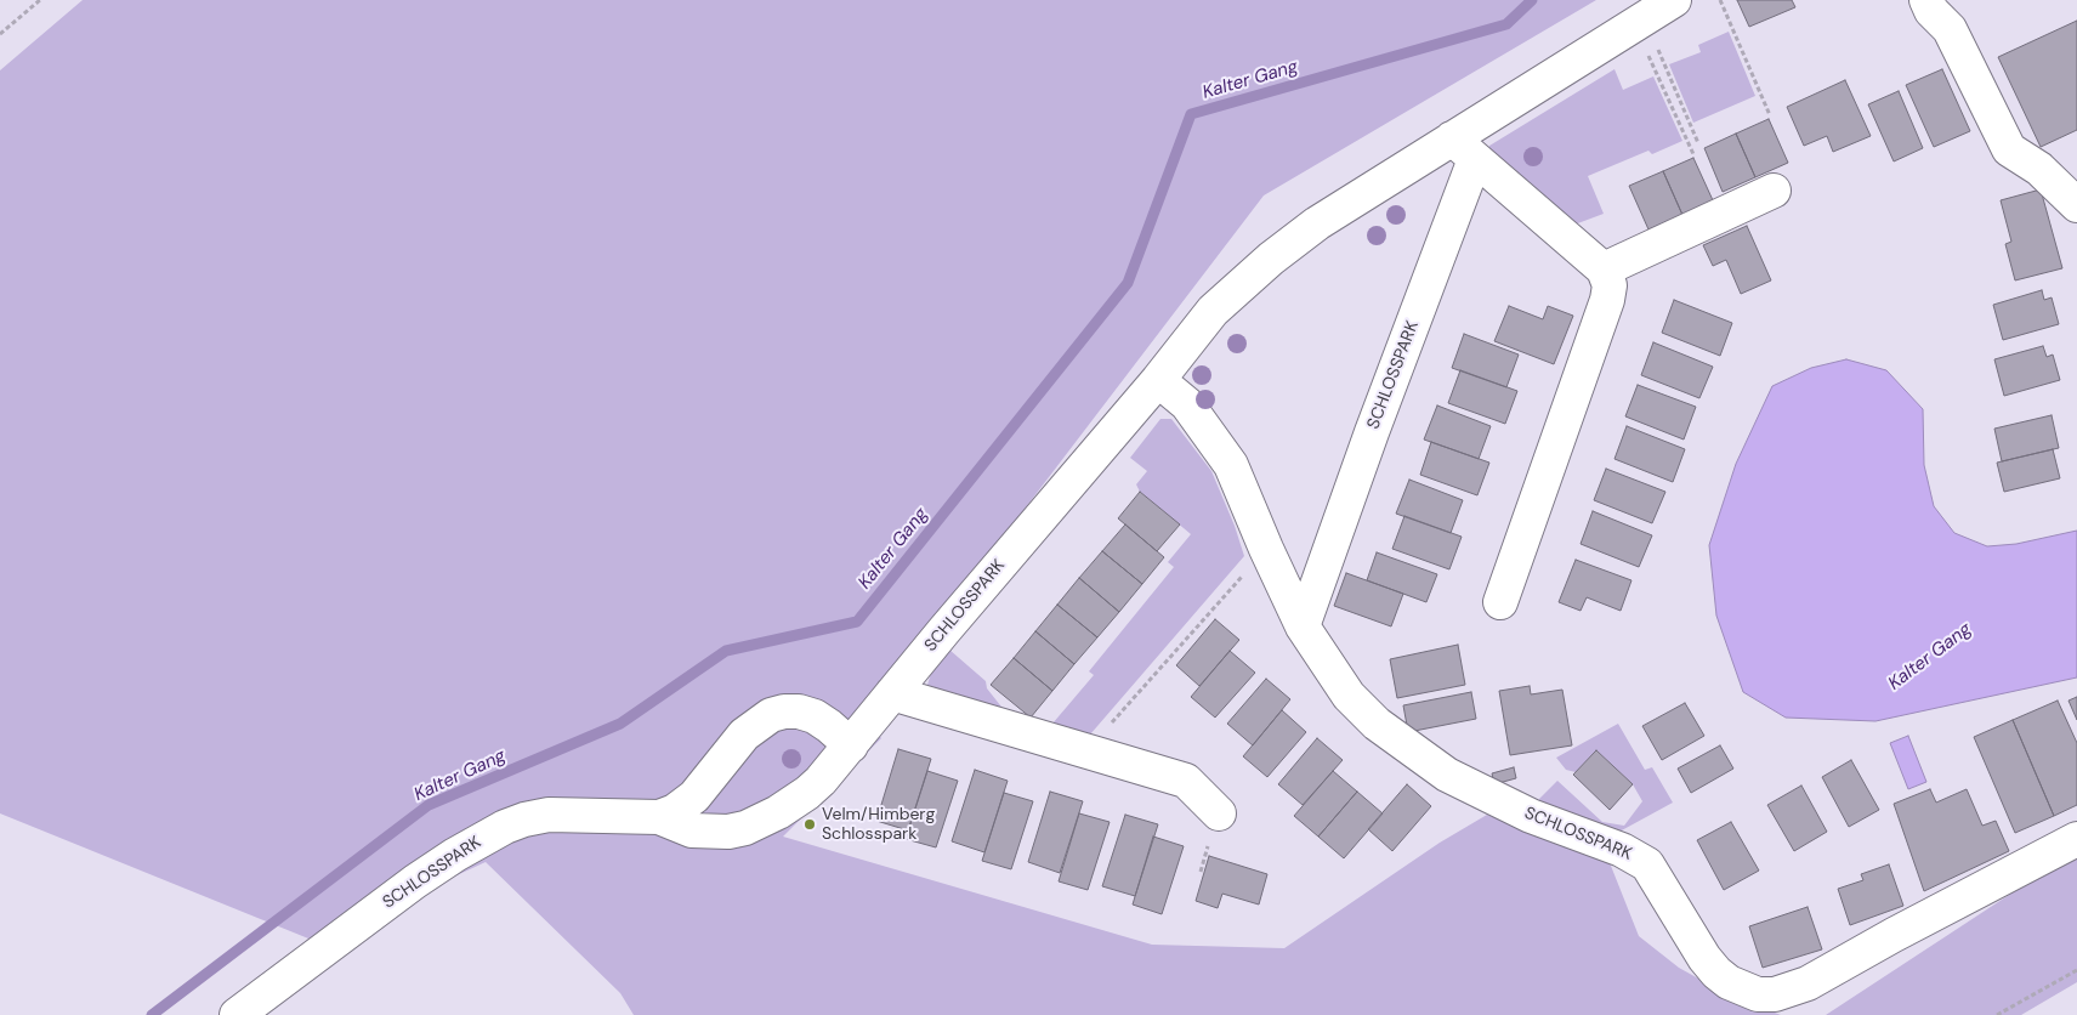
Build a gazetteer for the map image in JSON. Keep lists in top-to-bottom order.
{
  "streets": {
    "street": ["SCHLOSSPARK"]
  },
  "water": ["Kalter Gang"],
  "places": ["Velm/Himberg Schlosspark"]
}
